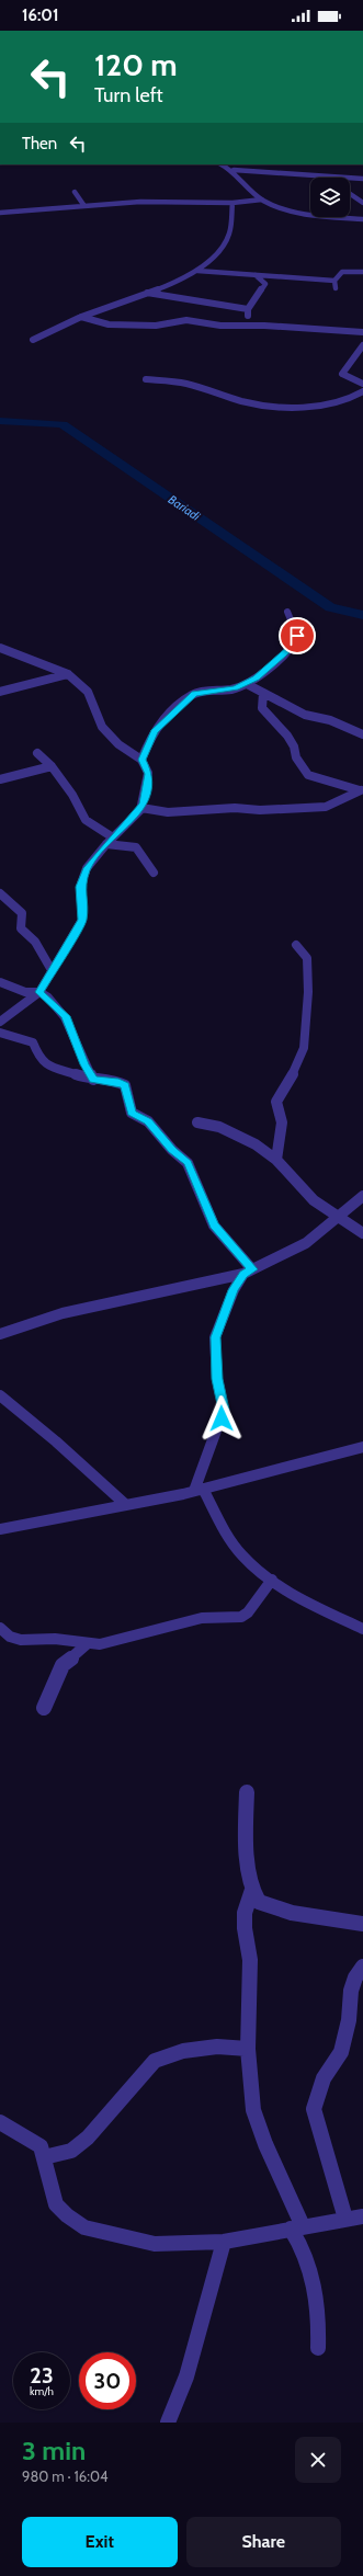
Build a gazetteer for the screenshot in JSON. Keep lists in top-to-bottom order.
{
  "water": ["Bariadi"],
  "page": {
    "status": "16:01",
    "turn": ["120 m", "Turn left"],
    "then": "Then",
    "speed": "23 km/h",
    "limit": "30",
    "heading": ["3 min", "980 m · 16:04"],
    "buttons": ["Exit", "Share"]
  }
}
